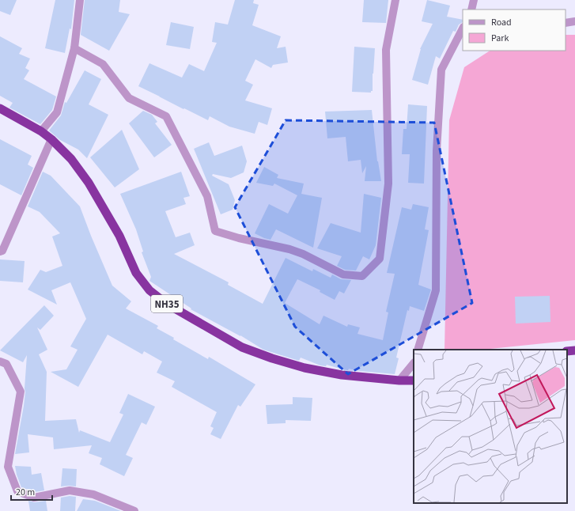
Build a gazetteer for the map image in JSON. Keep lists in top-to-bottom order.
{
  "streets": {
    "highway": ["NH35"]
  },
  "legend": ["Road", "Park"],
  "scale_bar": "20 m"
}
